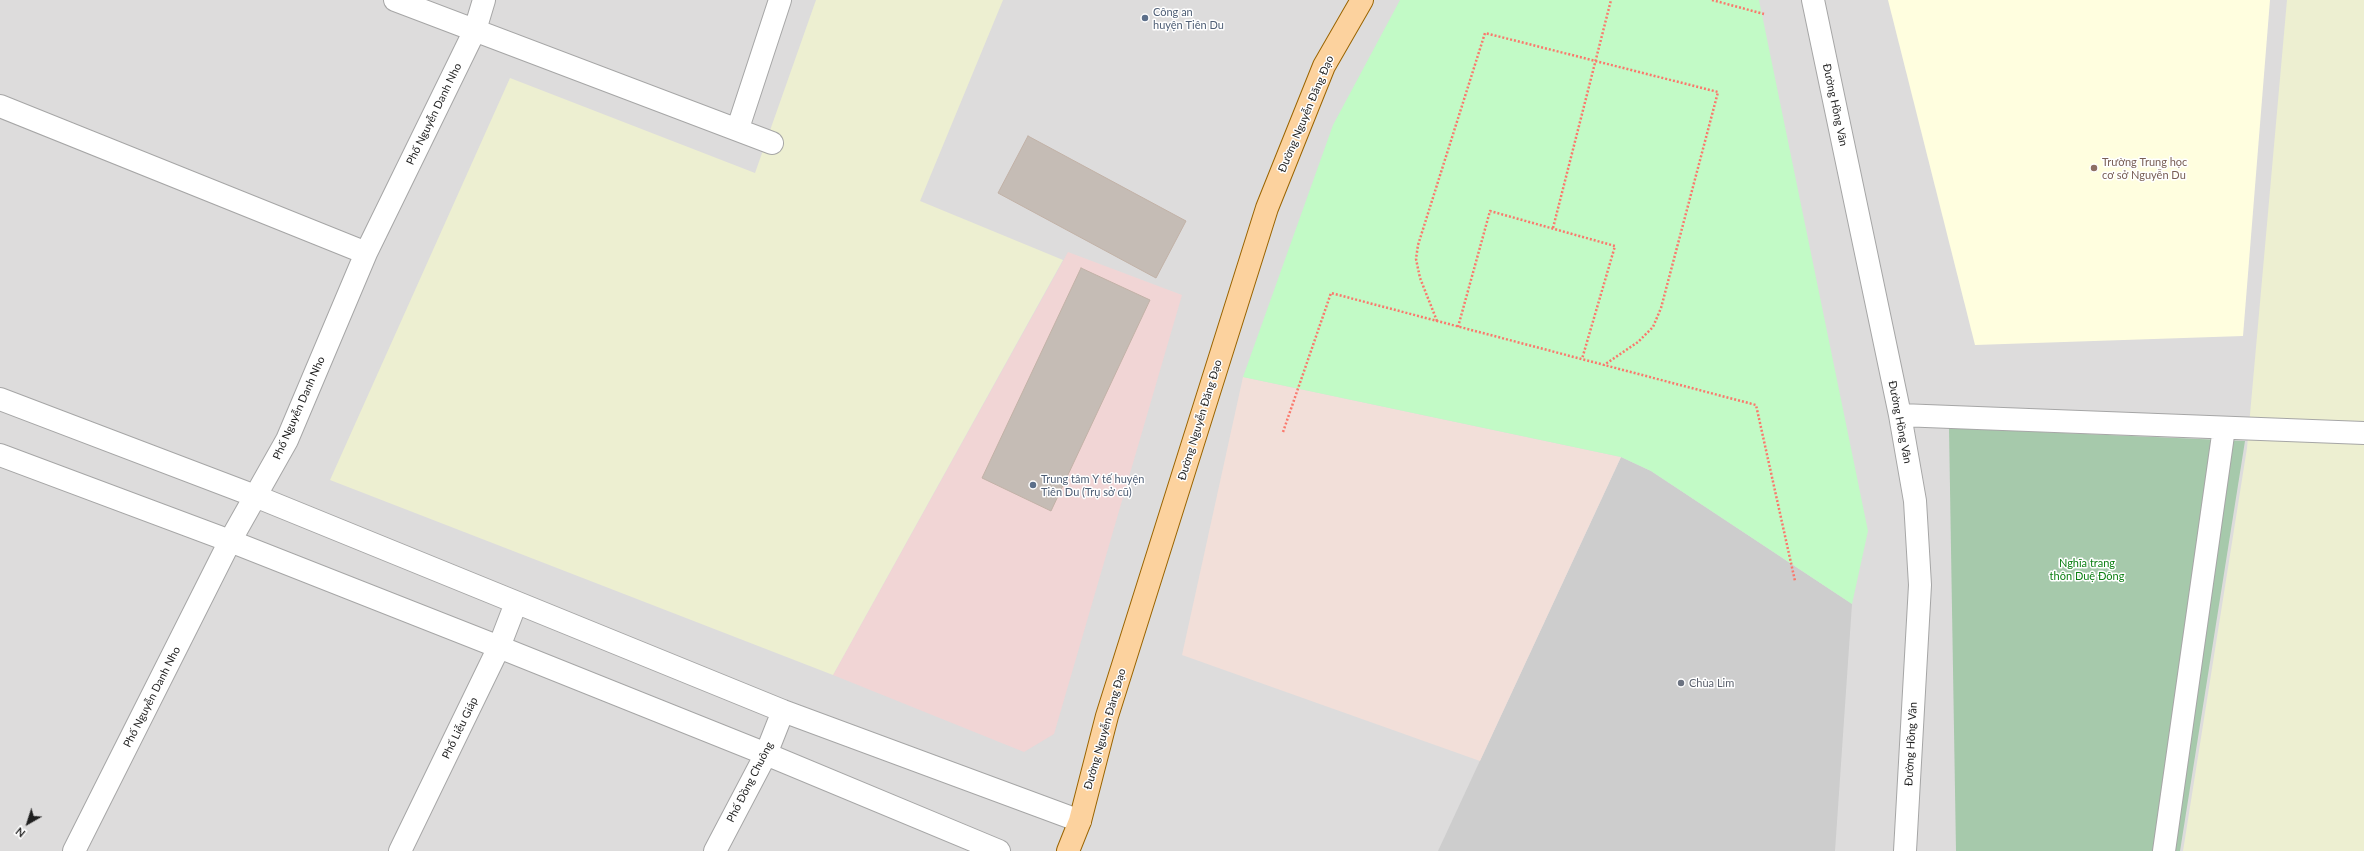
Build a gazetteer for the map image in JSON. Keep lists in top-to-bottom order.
{
  "streets": {
    "main road": ["Đường Nguyễn Đăng Đạo"],
    "street": [
      "Đường Hồng Vân",
      "Phố Nguyễn Danh Nho",
      "Phố Liễu Giáp",
      "Phố Đồng Chuông"
    ]
  },
  "parks": ["Nghĩa trang thôn Duệ Đông"],
  "places": [
    "Công an huyện Tiên Du",
    "Trường Trung học cơ sở Nguyễn Du",
    "Trung tâm Y tế huyện Tiên Du (Trụ sở cũ)",
    "Chùa Lim"
  ],
  "north": "bottom left"
}
